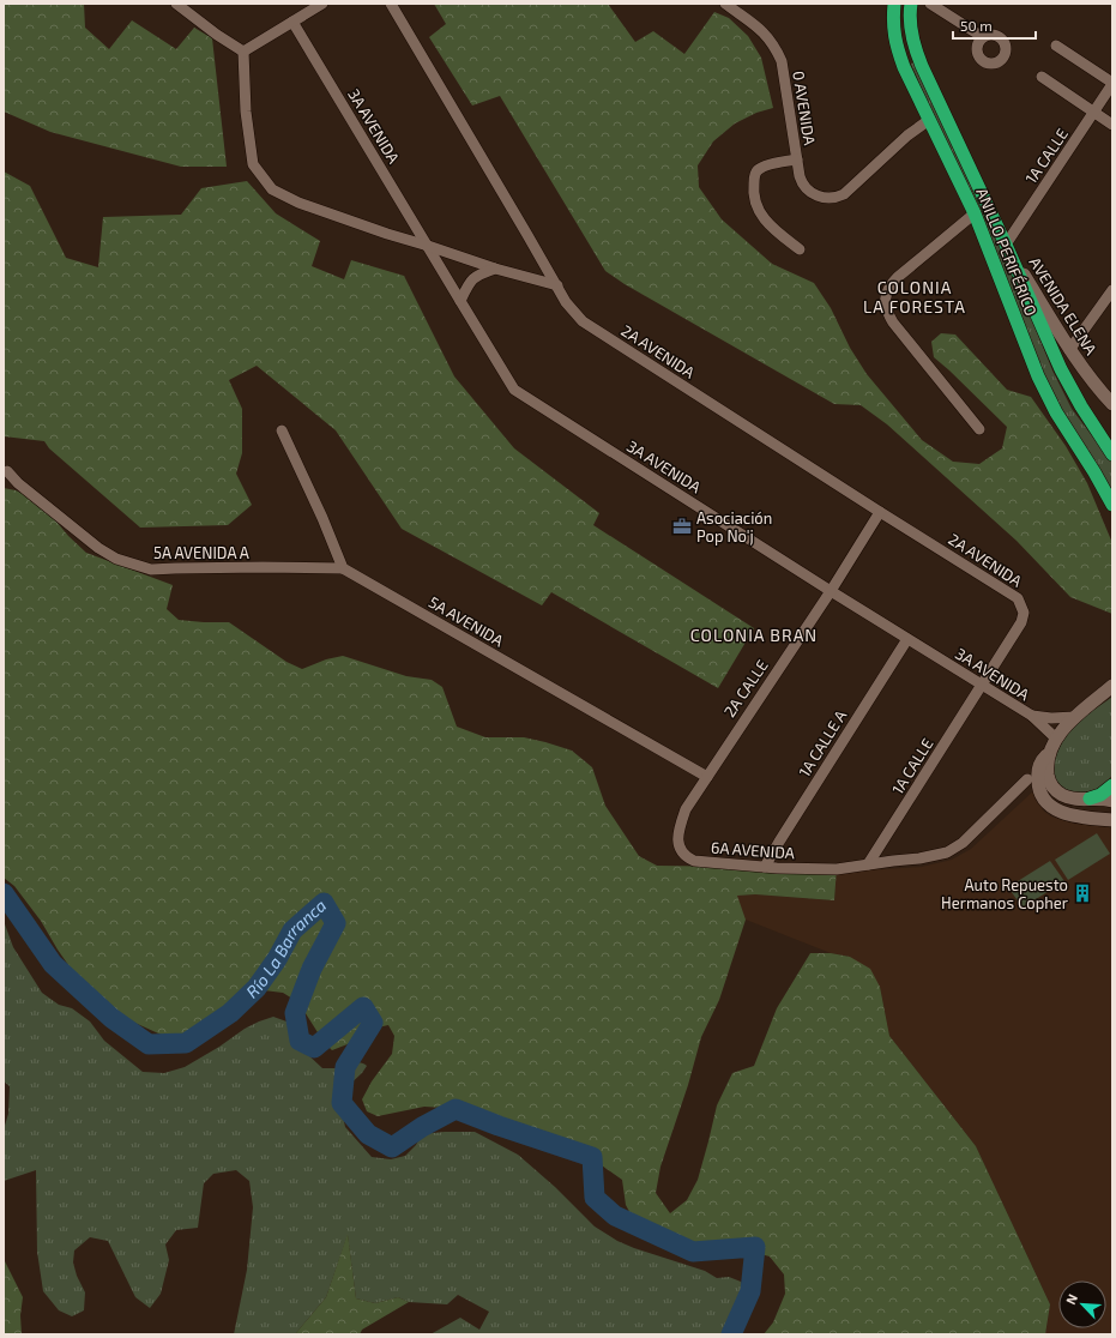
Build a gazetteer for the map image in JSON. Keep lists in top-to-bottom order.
{
  "streets": {
    "highway": ["ANILLO PERIFÉRICO"],
    "street": [
      "0 AVENIDA",
      "3A AVENIDA",
      "1A CALLE",
      "AVENIDA ELENA",
      "2A AVENIDA",
      "5A AVENIDA A",
      "5A AVENIDA",
      "2A CALLE",
      "1A CALLE A",
      "6A AVENIDA"
    ]
  },
  "crossings": [
    ["0 AVENIDA", "ANILLO PERIFÉRICO"],
    ["3A AVENIDA", "1A CALLE"],
    ["3A AVENIDA", "2A CALLE"],
    ["3A AVENIDA", "1A CALLE A"],
    ["1A CALLE", "ANILLO PERIFÉRICO"],
    ["1A CALLE", "AVENIDA ELENA"],
    ["1A CALLE", "2A AVENIDA"],
    ["1A CALLE", "6A AVENIDA"],
    ["ANILLO PERIFÉRICO", "AVENIDA ELENA"],
    ["2A AVENIDA", "2A CALLE"],
    ["5A AVENIDA A", "5A AVENIDA"],
    ["5A AVENIDA", "2A CALLE"],
    ["2A CALLE", "6A AVENIDA"],
    ["1A CALLE A", "6A AVENIDA"]
  ],
  "districts": ["COLONIA LA FORESTA", "COLONIA BRAN"],
  "water": ["Río La Barranca"],
  "places": {
    "office": ["Asociación Pop No'j"],
    "building": ["Auto Repuesto Hermanos Copher"]
  },
  "scale_bar": "50 m",
  "north": "top left"
}
